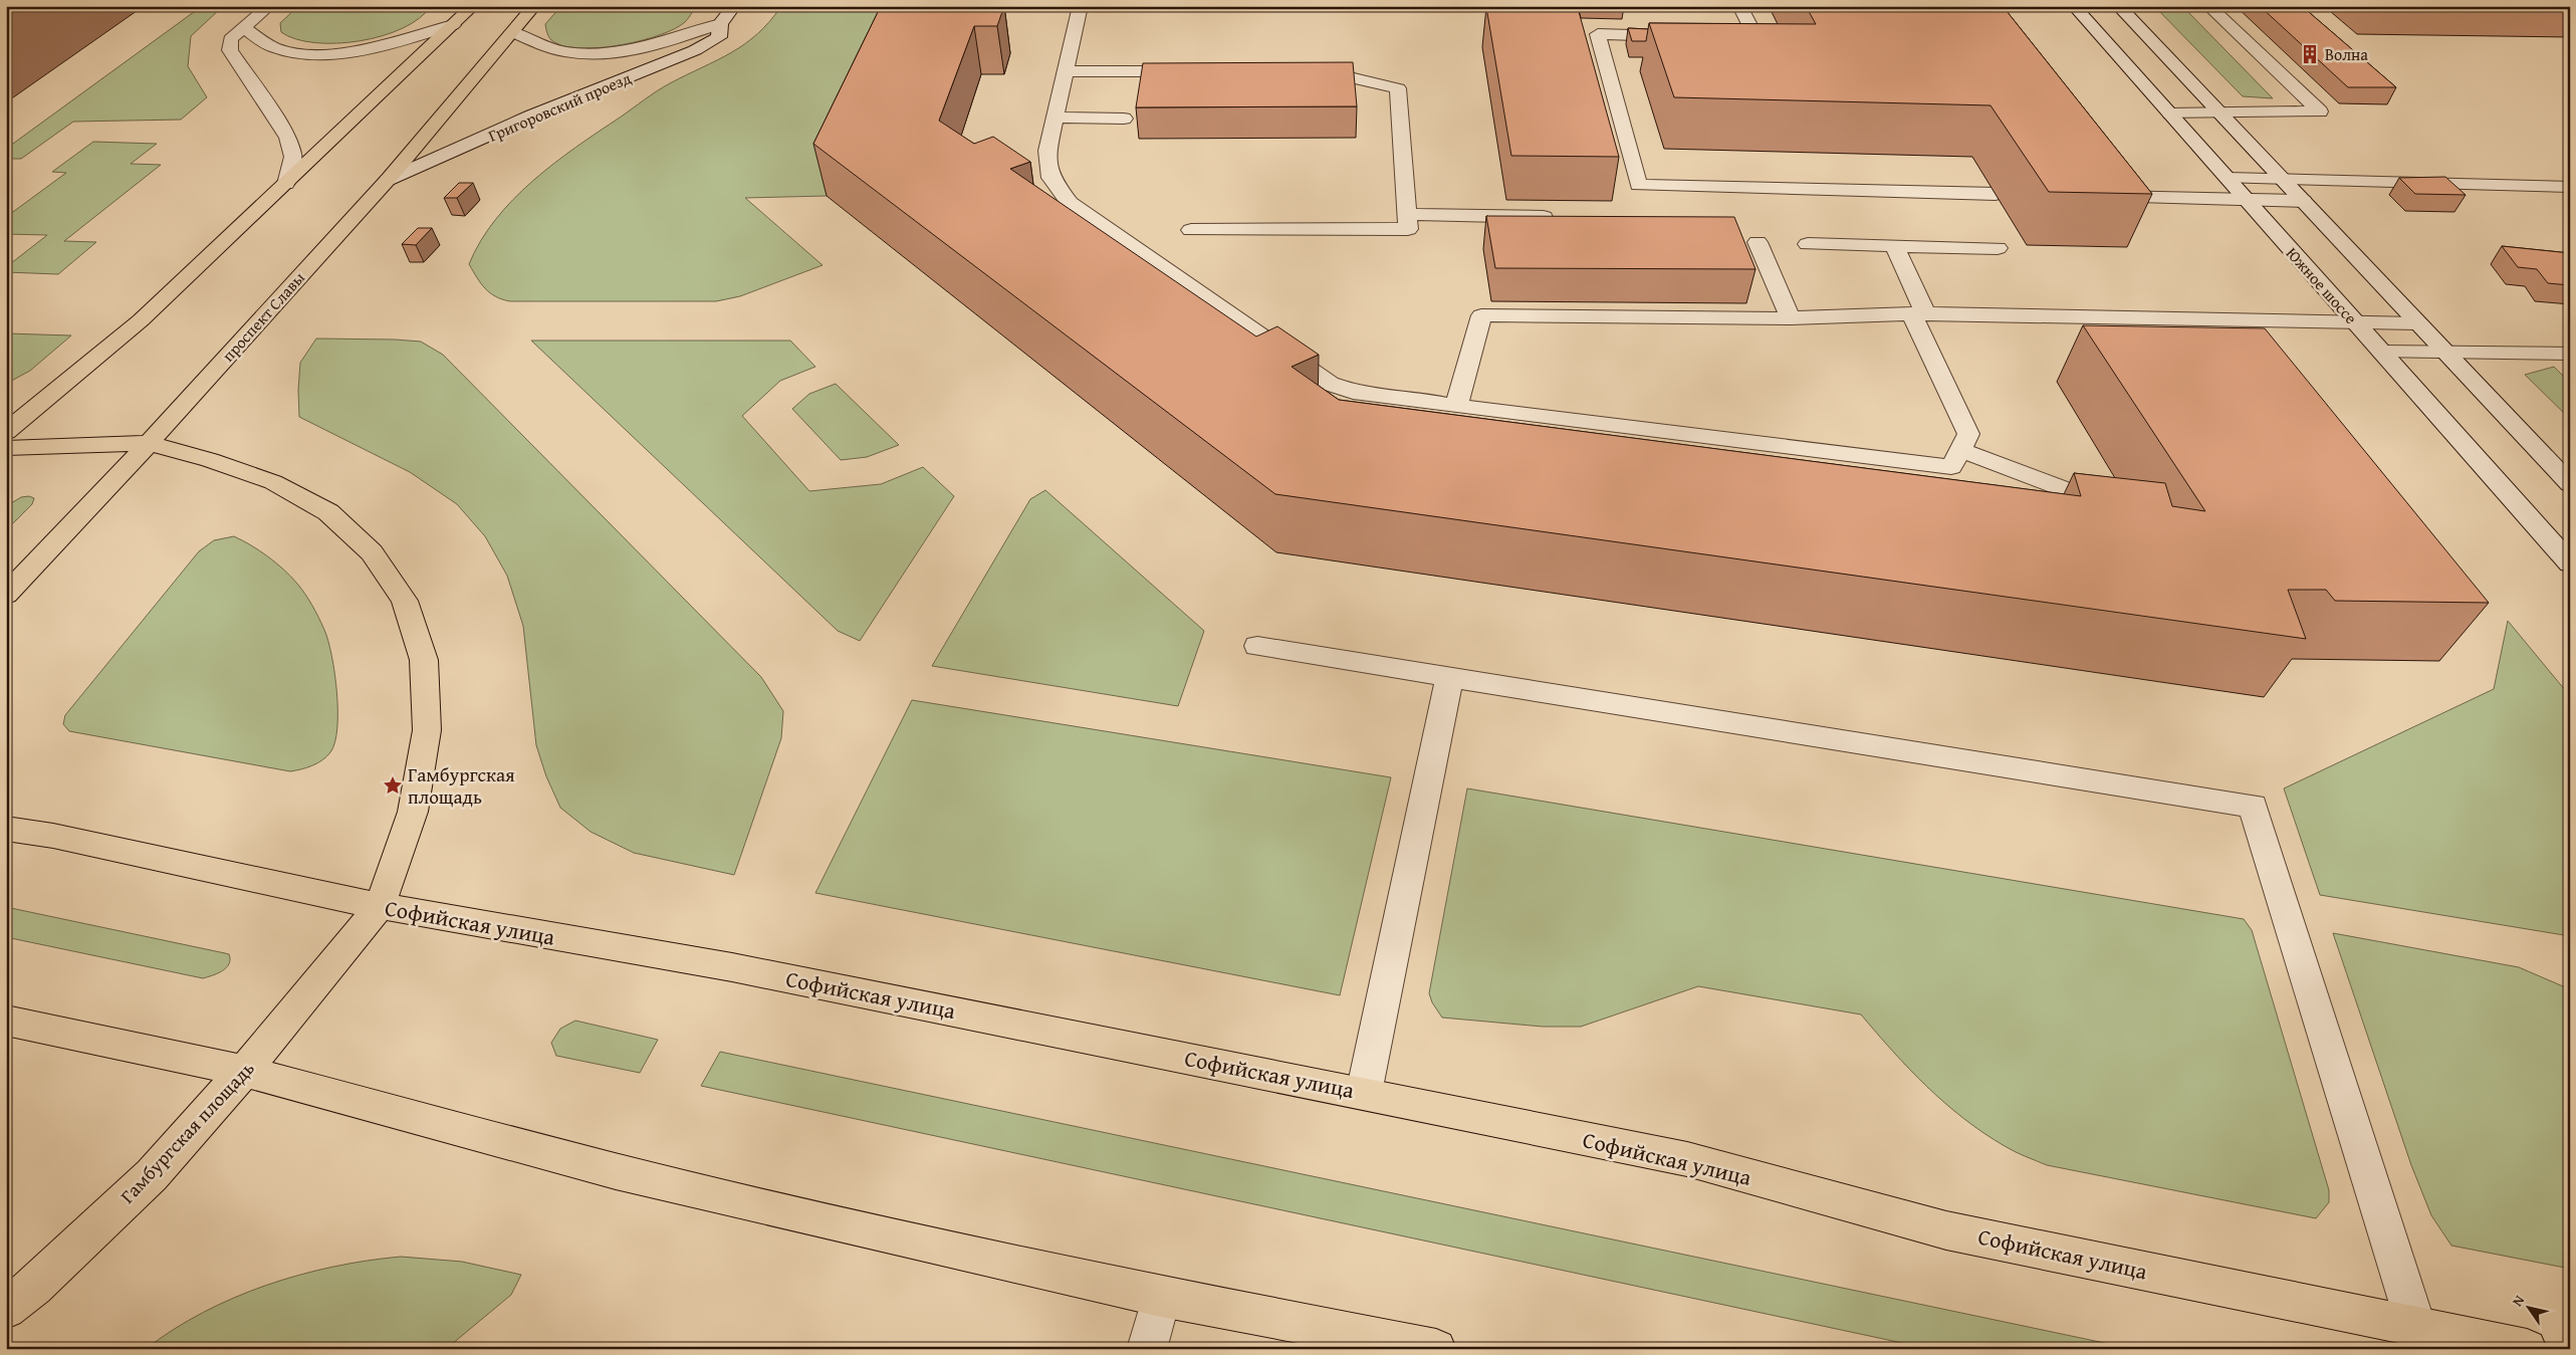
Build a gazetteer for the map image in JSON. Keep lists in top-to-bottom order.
{
  "streets": {
    "main road": ["проспект Славы", "Софийская улица", "Гамбургская площадь"],
    "street": ["Григоровский проезд", "Южное шоссе"]
  },
  "crossings": [
    ["Григоровский проезд", "проспект Славы"],
    ["проспект Славы", "Гамбургская площадь"],
    ["Софийская улица", "Гамбургская площадь"]
  ],
  "places": {
    "building": ["Волна"],
    "place": ["Гамбургская площадь"]
  },
  "north": "top left"
}
